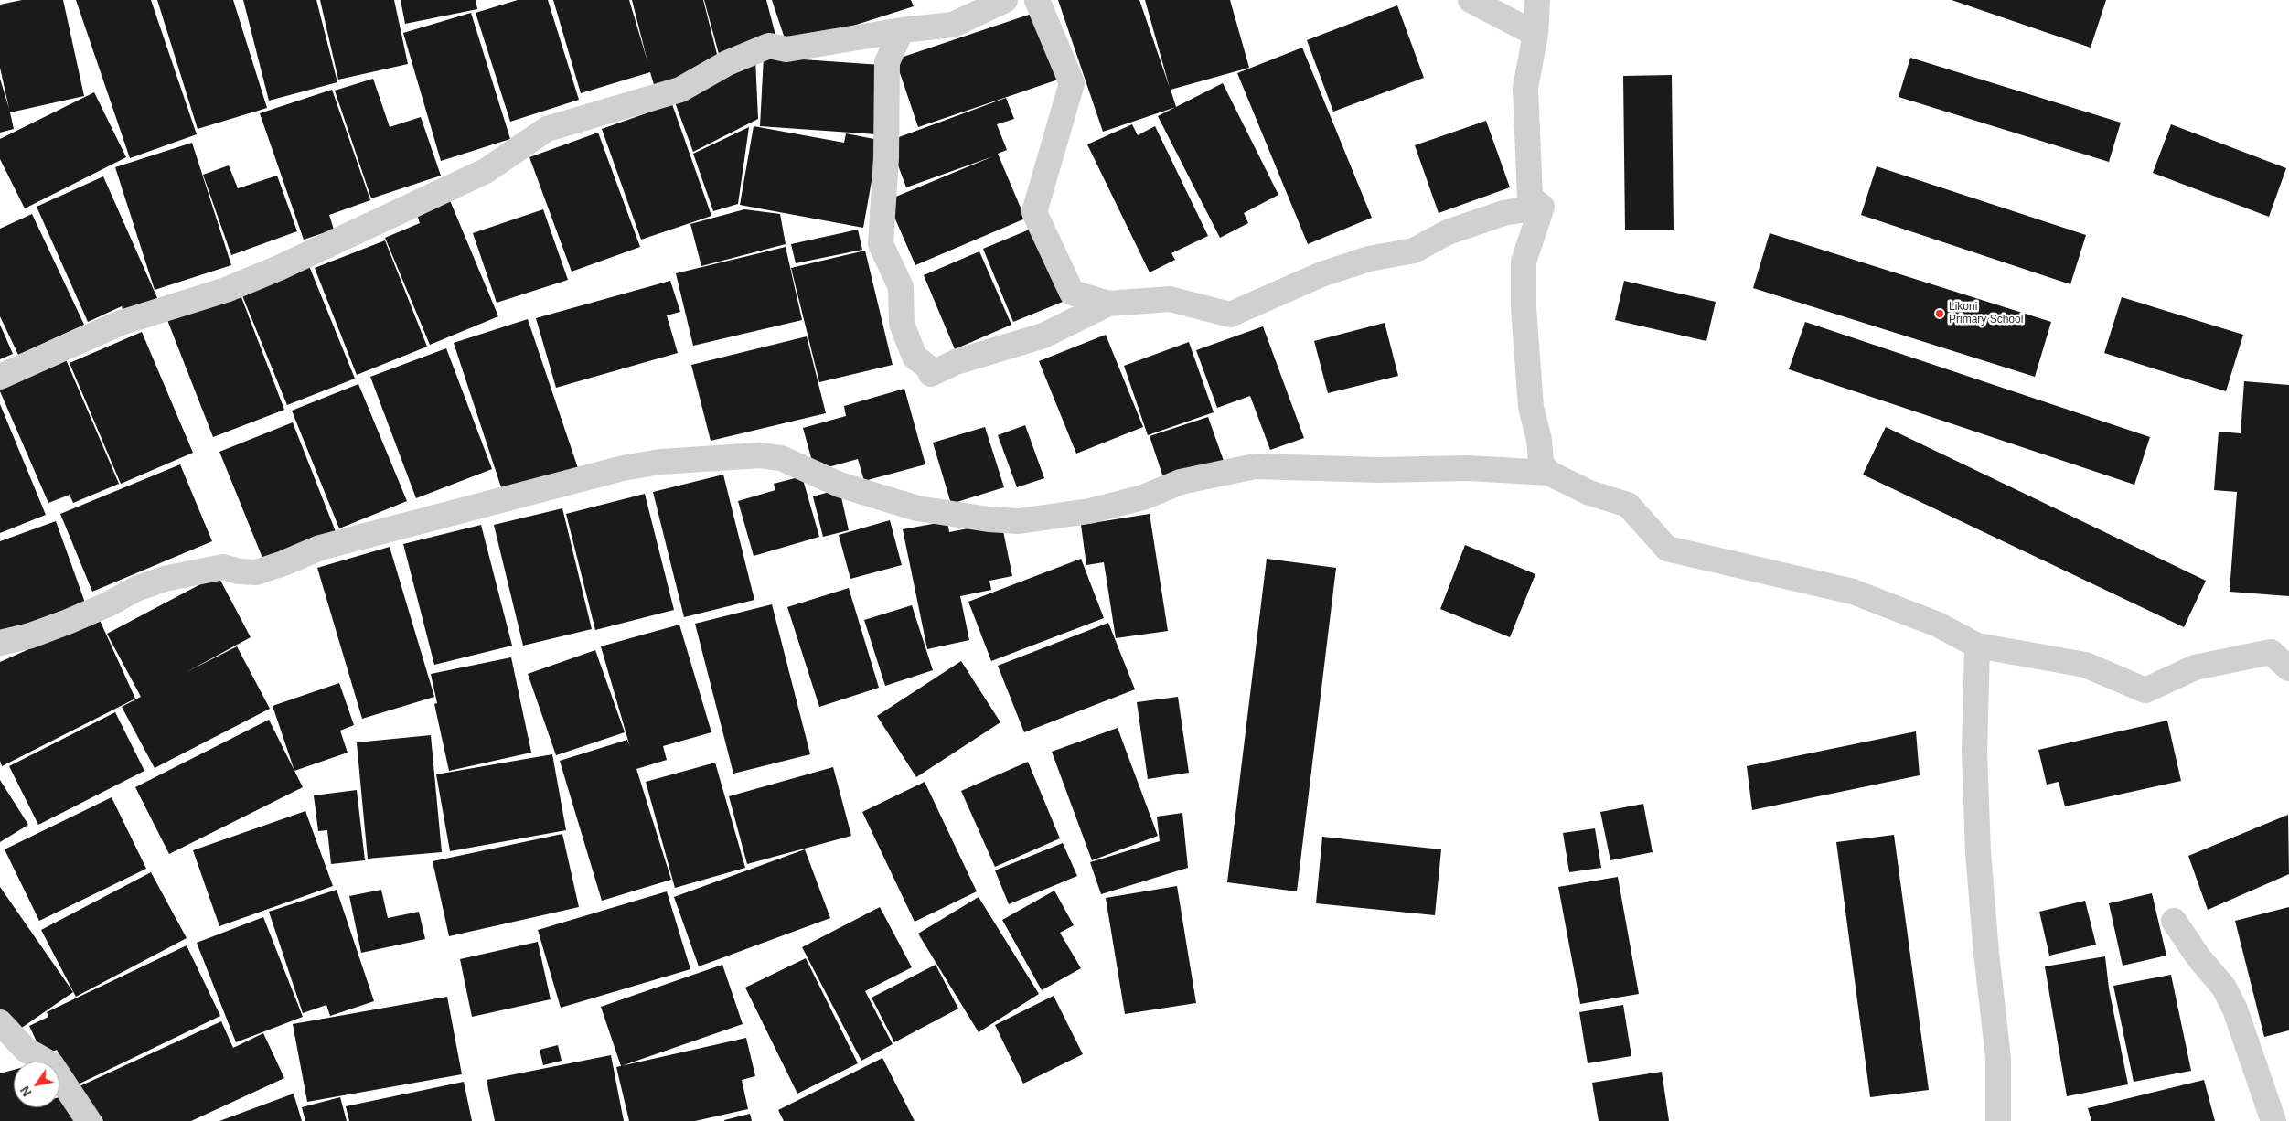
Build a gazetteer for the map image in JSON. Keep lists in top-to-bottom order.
{
  "places": ["Likoni Primary School"],
  "north": "bottom left"
}
